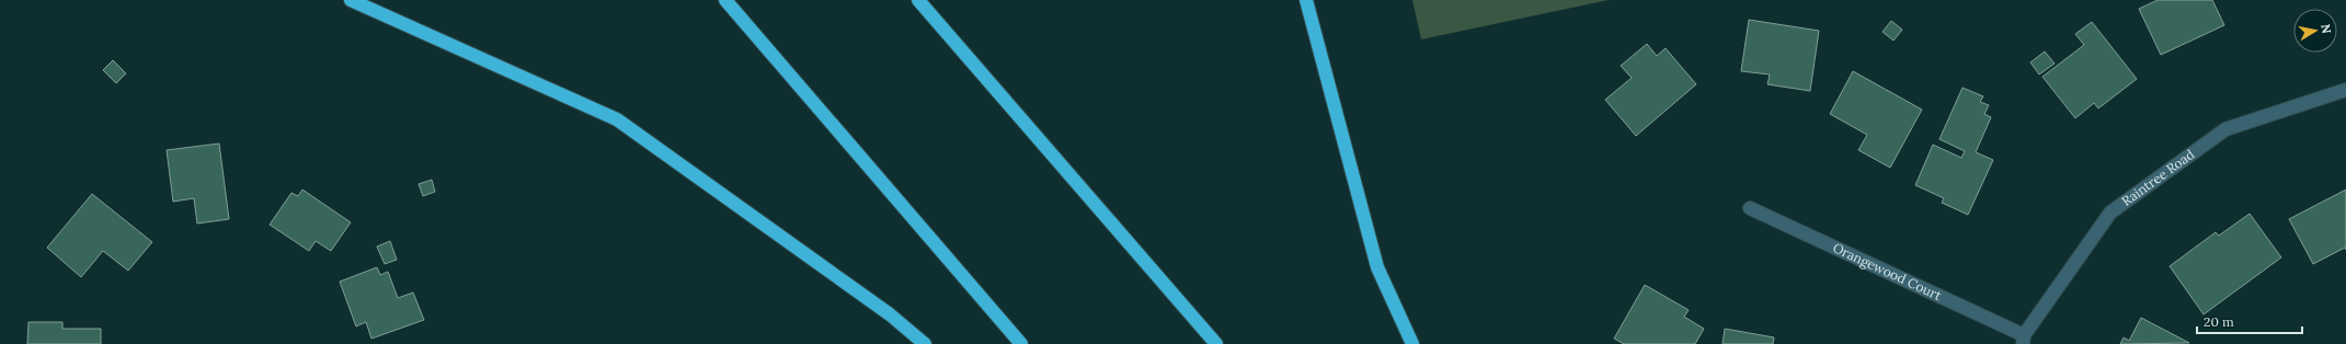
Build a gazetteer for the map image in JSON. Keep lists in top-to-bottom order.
{
  "streets": {
    "street": ["Raintree Road", "Orangewood Court"]
  },
  "crossings": [
    ["Raintree Road", "Orangewood Court"]
  ],
  "scale_bar": "20 m",
  "north": "right"
}
